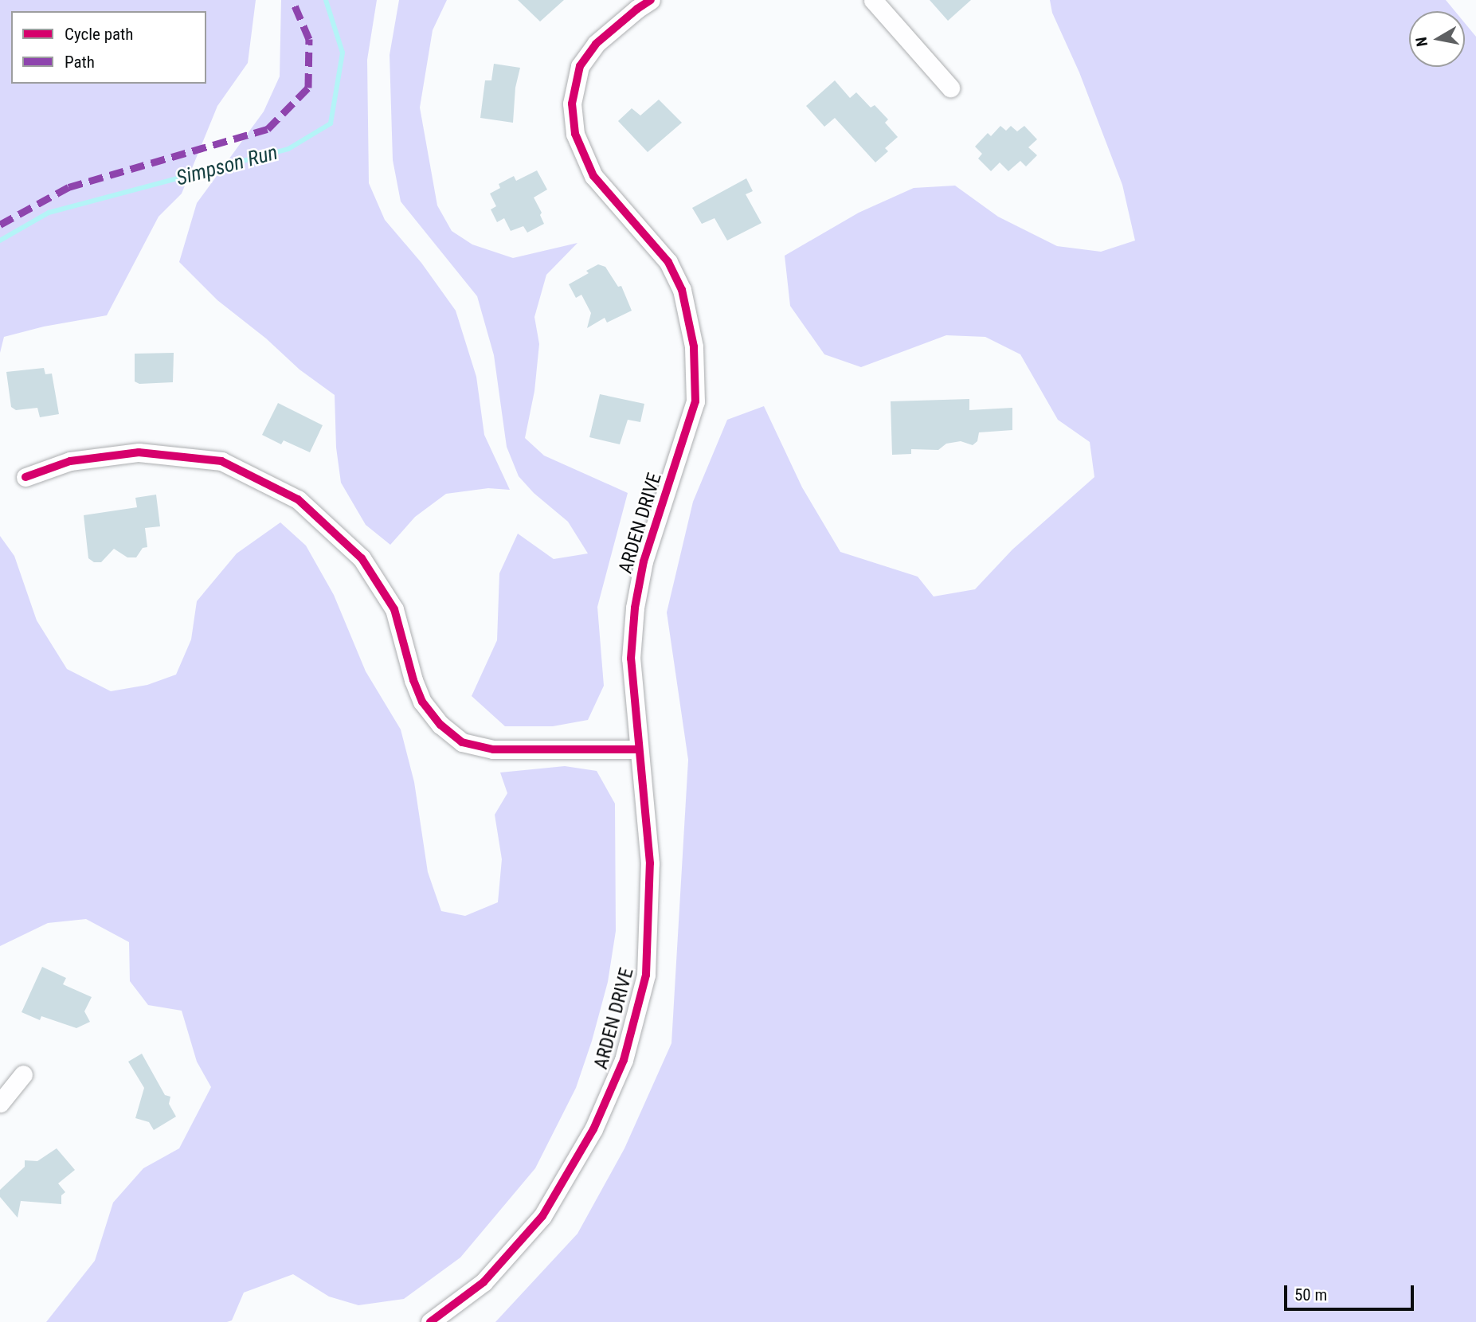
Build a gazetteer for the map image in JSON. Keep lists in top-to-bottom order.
{
  "streets": {
    "street": ["ARDEN DRIVE"]
  },
  "water": ["Simpson Run"],
  "legend": ["Cycle path", "Path"],
  "scale_bar": "50 m",
  "north": "left"
}
